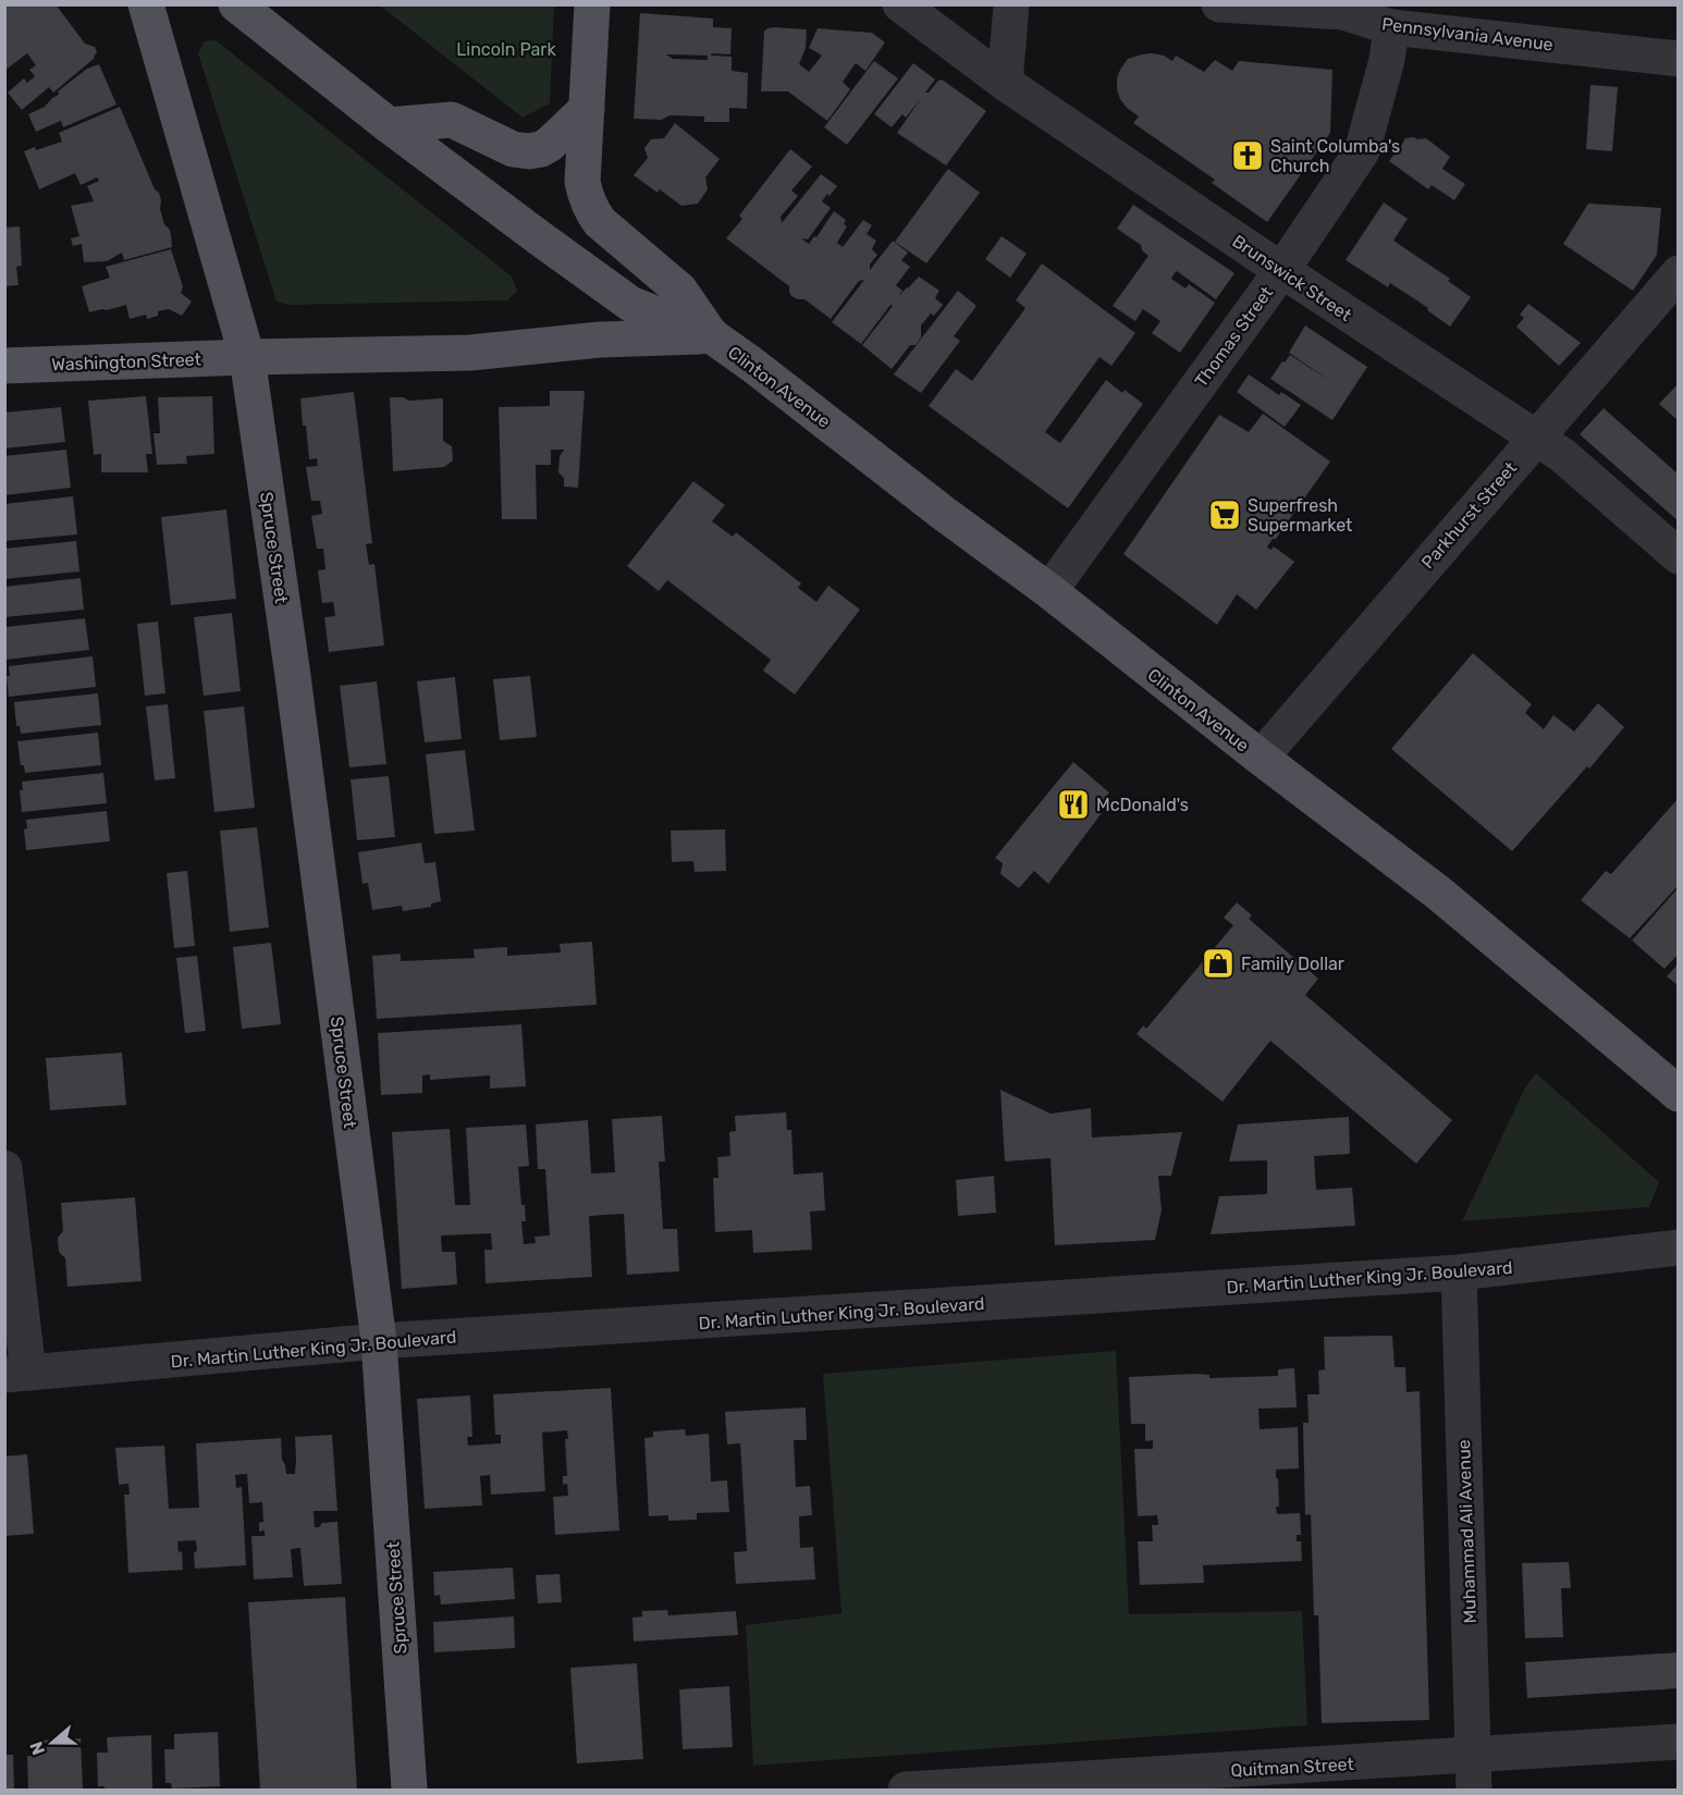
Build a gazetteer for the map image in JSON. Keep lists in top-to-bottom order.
{
  "streets": {
    "main road": ["Washington Street", "Clinton Avenue", "Spruce Street"],
    "street": [
      "Pennsylvania Avenue",
      "Brunswick Street",
      "Thomas Street",
      "Parkhurst Street",
      "Dr. Martin Luther King Jr. Boulevard",
      "Muhammad Ali Avenue",
      "Quitman Street"
    ]
  },
  "crossings": [
    ["Pennsylvania Avenue", "Thomas Street"],
    ["Brunswick Street", "Thomas Street"],
    ["Brunswick Street", "Parkhurst Street"],
    ["Thomas Street", "Clinton Avenue"],
    ["Washington Street", "Spruce Street"],
    ["Clinton Avenue", "Parkhurst Street"],
    ["Spruce Street", "Dr. Martin Luther King Jr. Boulevard"],
    ["Dr. Martin Luther King Jr. Boulevard", "Muhammad Ali Avenue"],
    ["Muhammad Ali Avenue", "Quitman Street"]
  ],
  "parks": ["Lincoln Park"],
  "places": {
    "church": ["Saint Columba's Church"],
    "supermarket": ["Superfresh Supermarket"],
    "restaurant": ["McDonald's"],
    "shop": ["Family Dollar"]
  },
  "north": "left"
}
